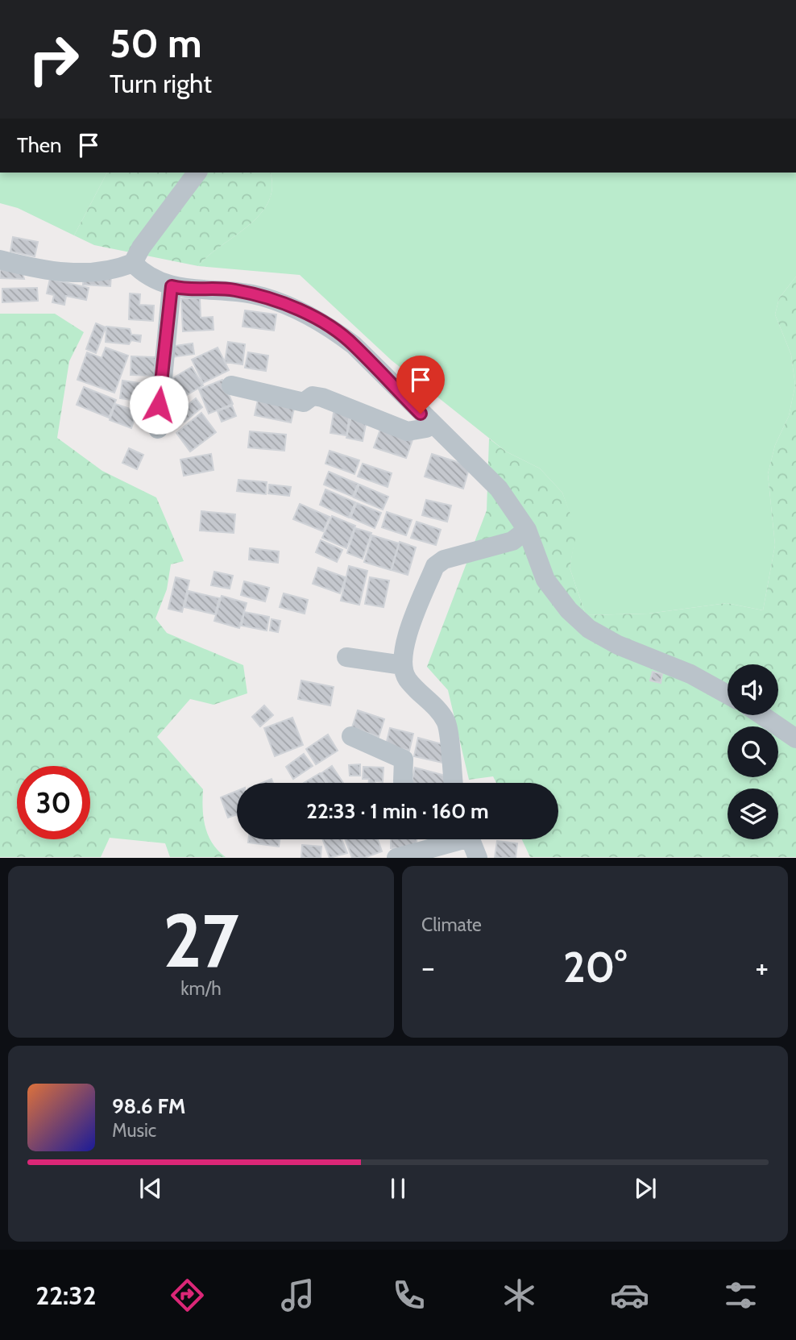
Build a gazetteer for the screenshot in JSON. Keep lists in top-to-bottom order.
{
  "page": {
    "turn": ["50 m", "Turn right"],
    "then": "Then",
    "limit": "30",
    "trip": "22:33 · 1 min · 160 m",
    "tile": [
      ["27", "km/h"],
      "Climate"
    ],
    "heat": ["−", "20°", "+"],
    "song": ["98.6 FM", "Music"],
    "tabs": "22:32"
  }
}
